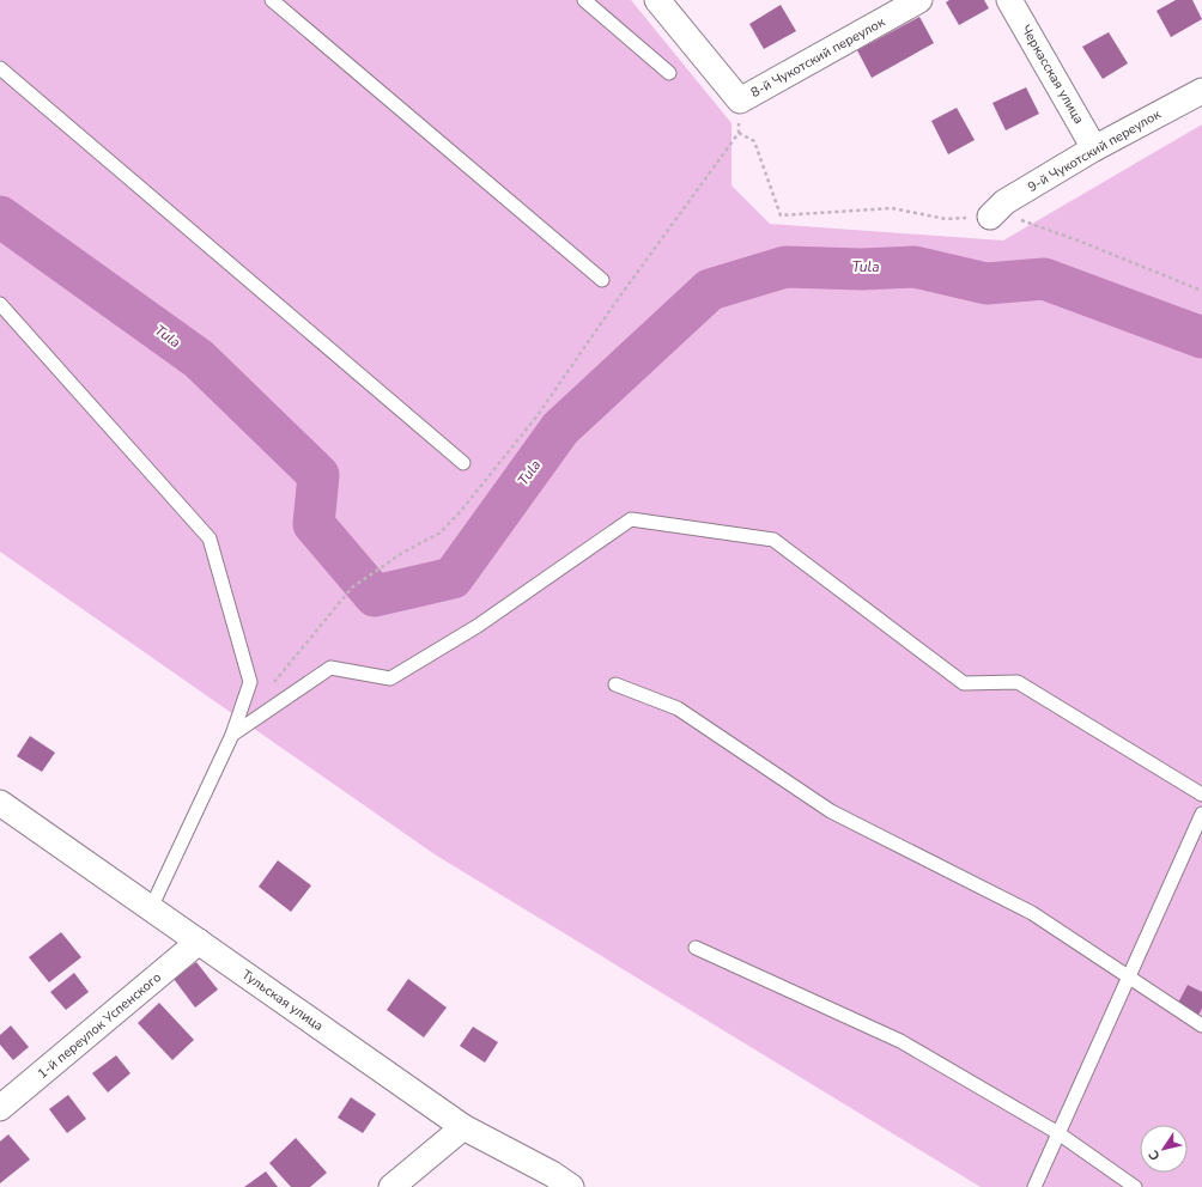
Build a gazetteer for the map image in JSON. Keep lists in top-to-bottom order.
{
  "streets": {
    "street": [
      "8-й Чукотский переулок",
      "Черкасская улица",
      "9-й Чукотский переулок",
      "Тульская улица",
      "1-й переулок Успенского"
    ]
  },
  "crossings": [
    ["Черкасская улица", "9-й Чукотский переулок"],
    ["Тульская улица", "1-й переулок Успенского"]
  ],
  "water": ["Tula"],
  "north": "bottom left"
}
